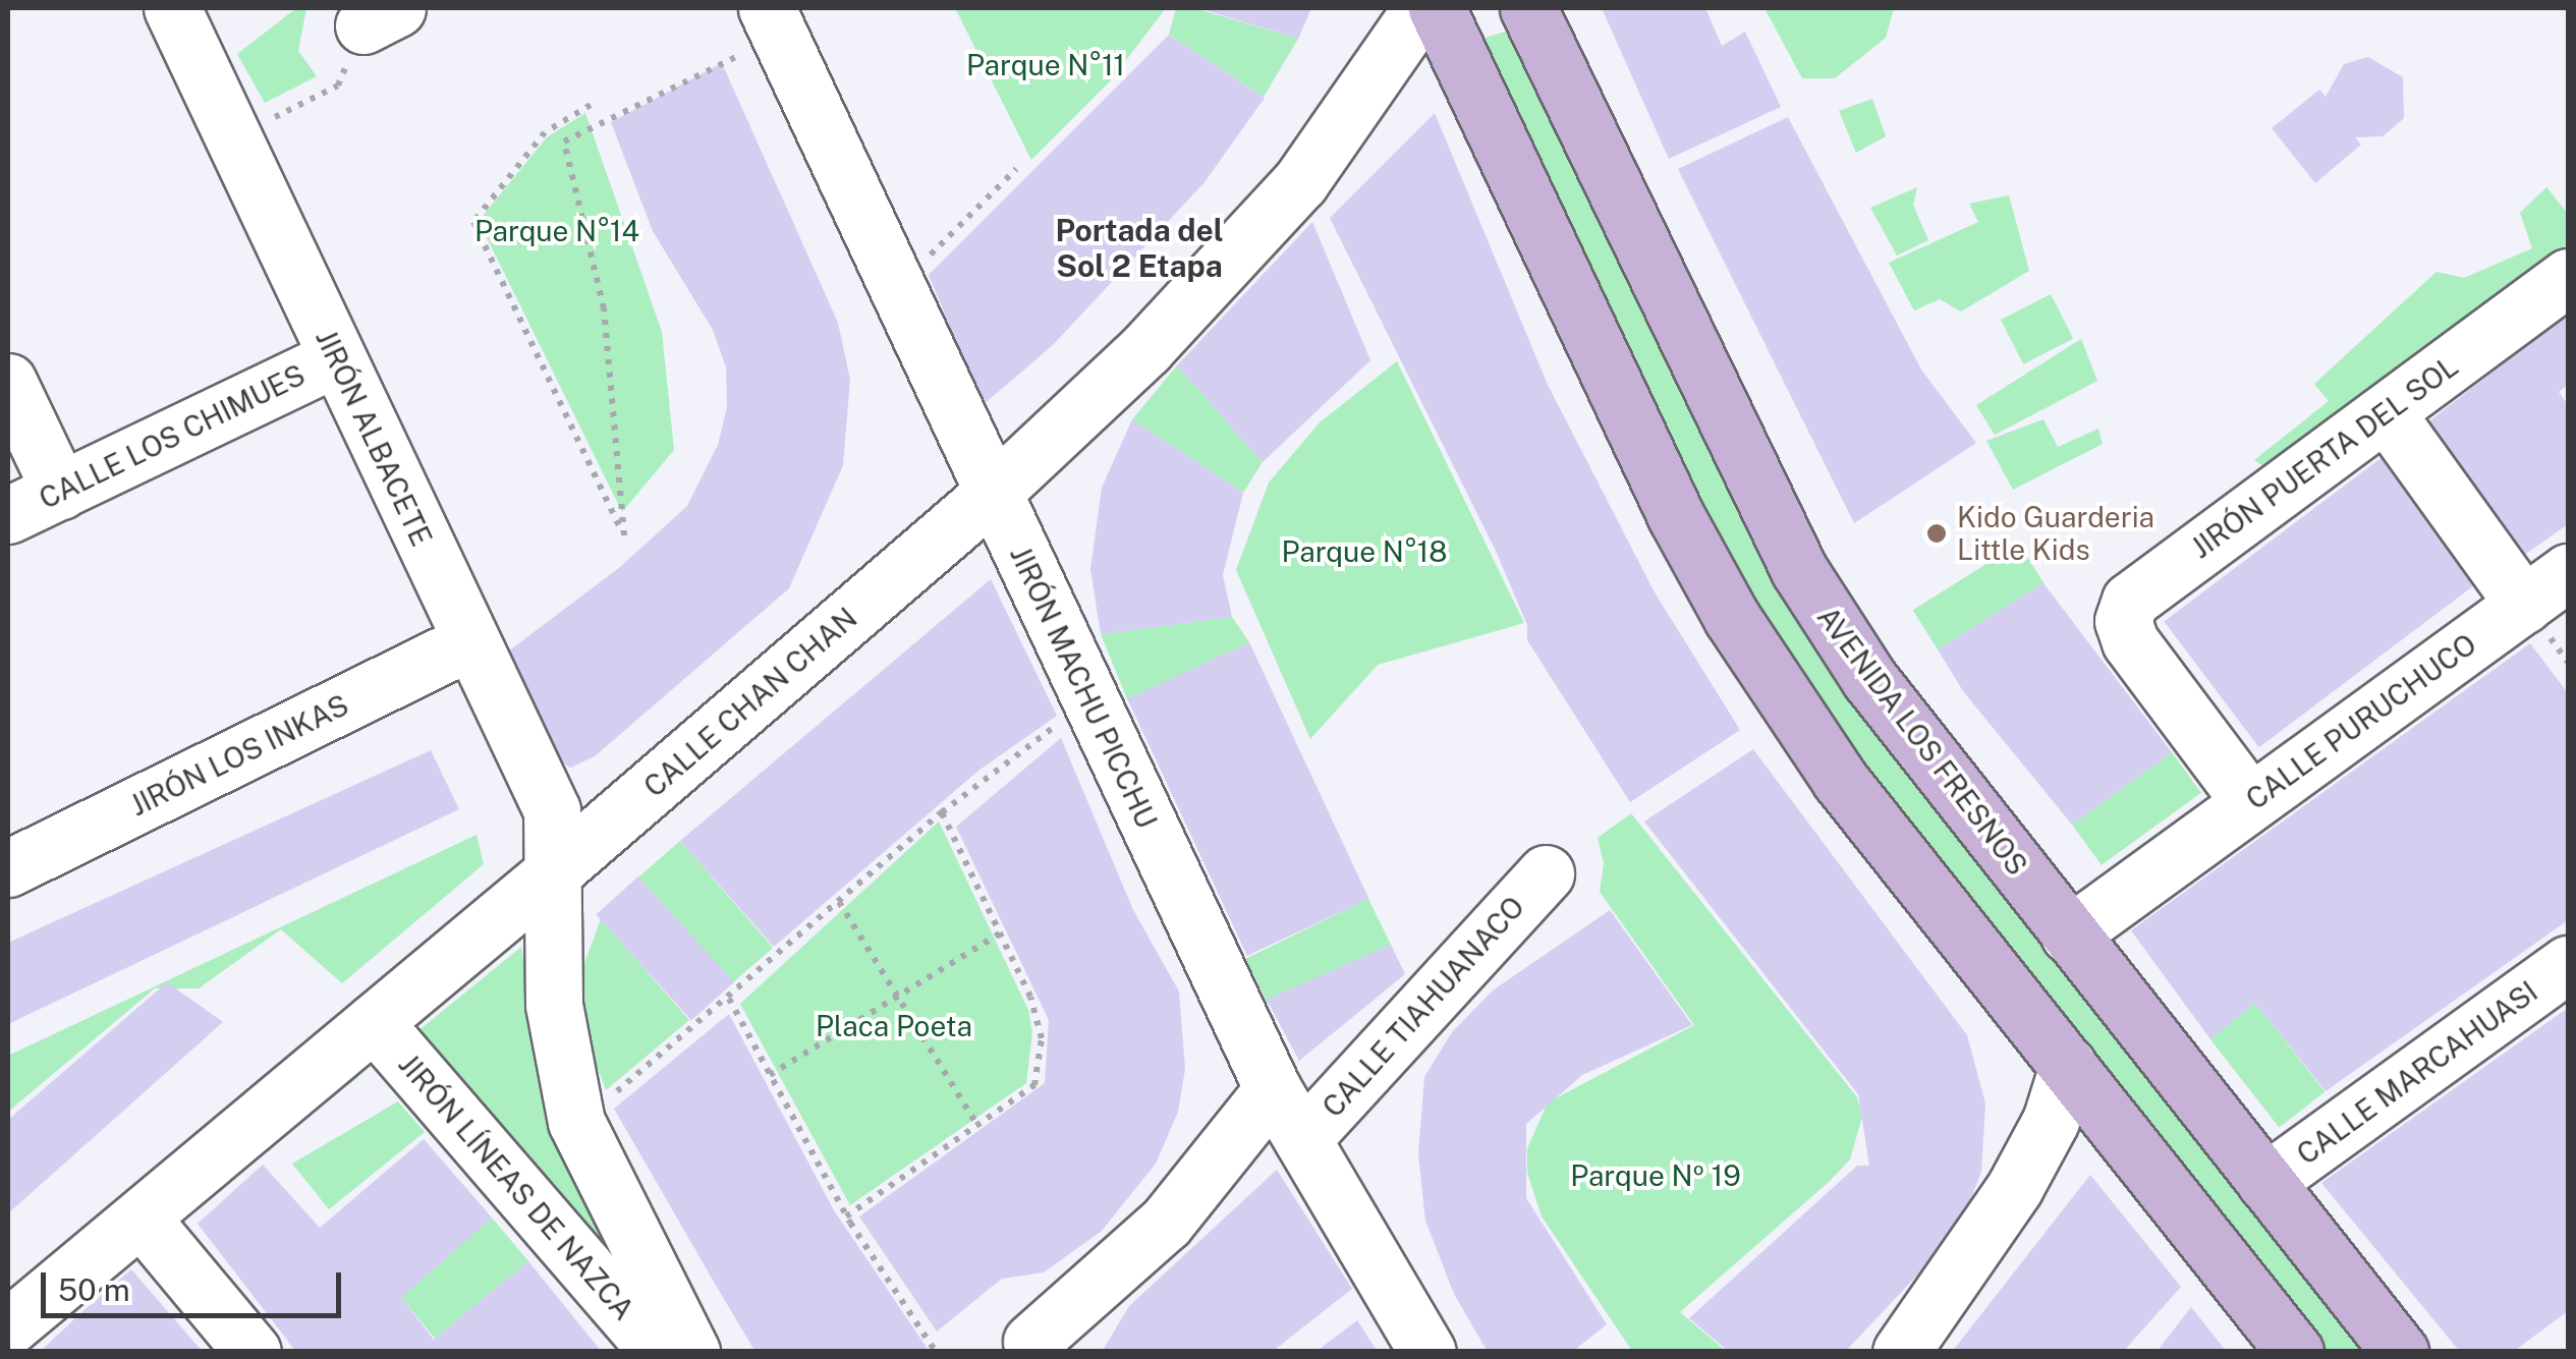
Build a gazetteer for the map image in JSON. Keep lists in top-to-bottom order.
{
  "streets": {
    "main road": ["AVENIDA LOS FRESNOS"],
    "street": [
      "CALLE LOS CHIMUES",
      "JIRÓN ALBACETE",
      "JIRÓN PUERTA DEL SOL",
      "JIRÓN MACHU PICCHU",
      "CALLE CHAN CHAN",
      "CALLE PURUCHUCO",
      "JIRÓN LOS INKAS",
      "CALLE TIAHUANACO",
      "CALLE MARCAHUASI",
      "JIRÓN LÍNEAS DE NAZCA"
    ]
  },
  "crossings": [
    ["CALLE LOS CHIMUES", "JIRÓN ALBACETE"],
    ["JIRÓN ALBACETE", "CALLE CHAN CHAN"],
    ["JIRÓN ALBACETE", "JIRÓN LOS INKAS"],
    ["JIRÓN ALBACETE", "JIRÓN LÍNEAS DE NAZCA"],
    ["JIRÓN PUERTA DEL SOL", "CALLE PURUCHUCO"],
    ["JIRÓN MACHU PICCHU", "CALLE CHAN CHAN"],
    ["JIRÓN MACHU PICCHU", "CALLE TIAHUANACO"],
    ["CALLE CHAN CHAN", "JIRÓN LÍNEAS DE NAZCA"],
    ["CALLE PURUCHUCO", "AVENIDA LOS FRESNOS"],
    ["AVENIDA LOS FRESNOS", "CALLE MARCAHUASI"]
  ],
  "districts": ["Portada del Sol 2 Etapa"],
  "parks": [
    "Parque N°11",
    "Parque N°14",
    "Parque N°18",
    "Placa Poeta",
    "Parque Nº 19"
  ],
  "places": ["Kido Guarderia Little Kids"],
  "scale_bar": "50 m"
}
